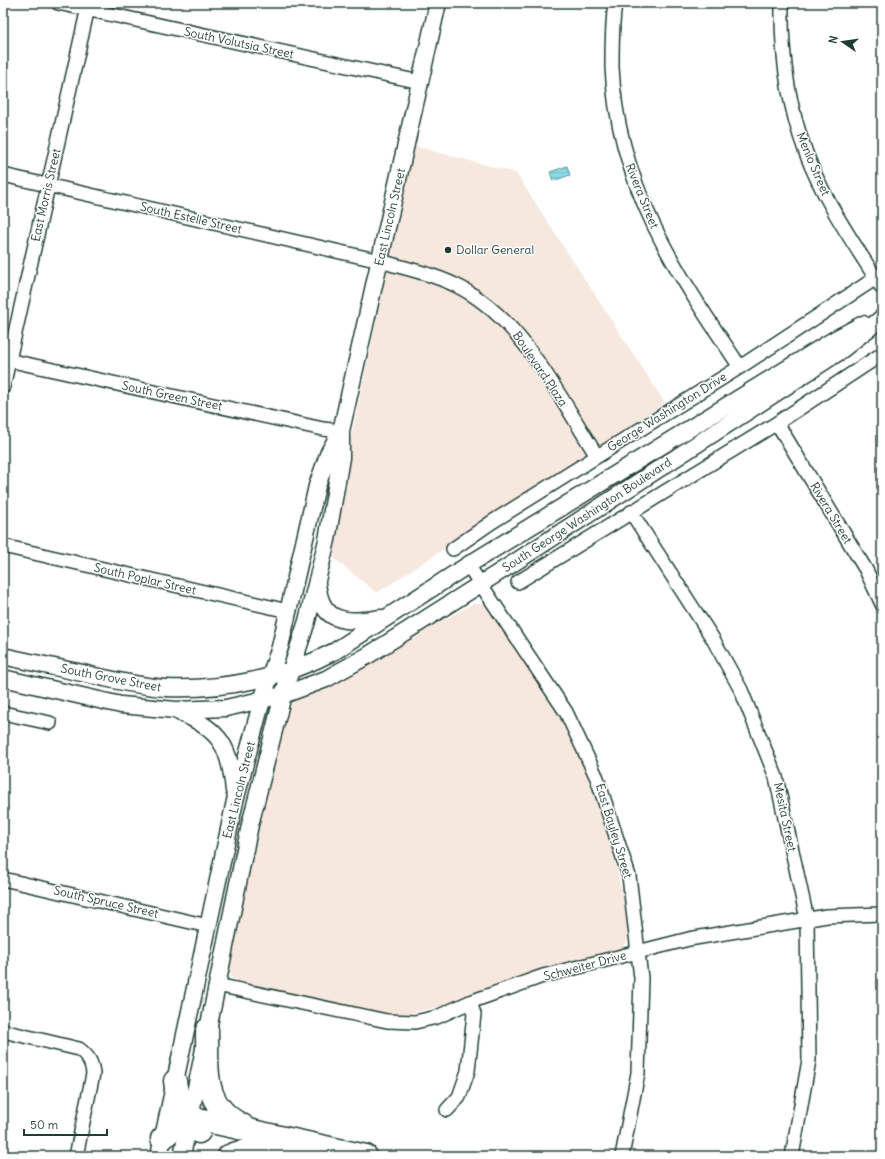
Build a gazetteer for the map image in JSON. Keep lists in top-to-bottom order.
{
  "streets": {
    "street": [
      "South Volutsia Street",
      "Menlo Street",
      "East Morris Street",
      "Rivera Street",
      "East Lincoln Street",
      "South Estelle Street",
      "Boulevard Plaza",
      "South Green Street",
      "George Washington Drive",
      "South George Washington Boulevard",
      "South Poplar Street",
      "South Grove Street",
      "Mesita Street",
      "East Bayley Street",
      "South Spruce Street",
      "Schweiter Drive"
    ]
  },
  "crossings": [
    ["South Volutsia Street", "East Morris Street"],
    ["South Volutsia Street", "East Lincoln Street"],
    ["Menlo Street", "George Washington Drive"],
    ["East Morris Street", "South Estelle Street"],
    ["East Morris Street", "South Green Street"],
    ["Rivera Street", "George Washington Drive"],
    ["East Lincoln Street", "South Estelle Street"],
    ["East Lincoln Street", "Boulevard Plaza"],
    ["East Lincoln Street", "South Green Street"],
    ["East Lincoln Street", "South George Washington Boulevard"],
    ["East Lincoln Street", "South Poplar Street"],
    ["East Lincoln Street", "South Grove Street"],
    ["East Lincoln Street", "South Spruce Street"],
    ["East Lincoln Street", "Schweiter Drive"],
    ["South Estelle Street", "Boulevard Plaza"],
    ["Boulevard Plaza", "George Washington Drive"],
    ["South George Washington Boulevard", "South Grove Street"],
    ["South George Washington Boulevard", "East Bayley Street"],
    ["Mesita Street", "Schweiter Drive"],
    ["East Bayley Street", "Schweiter Drive"]
  ],
  "places": ["Dollar General"],
  "scale_bar": "50 m",
  "north": "left"
}
